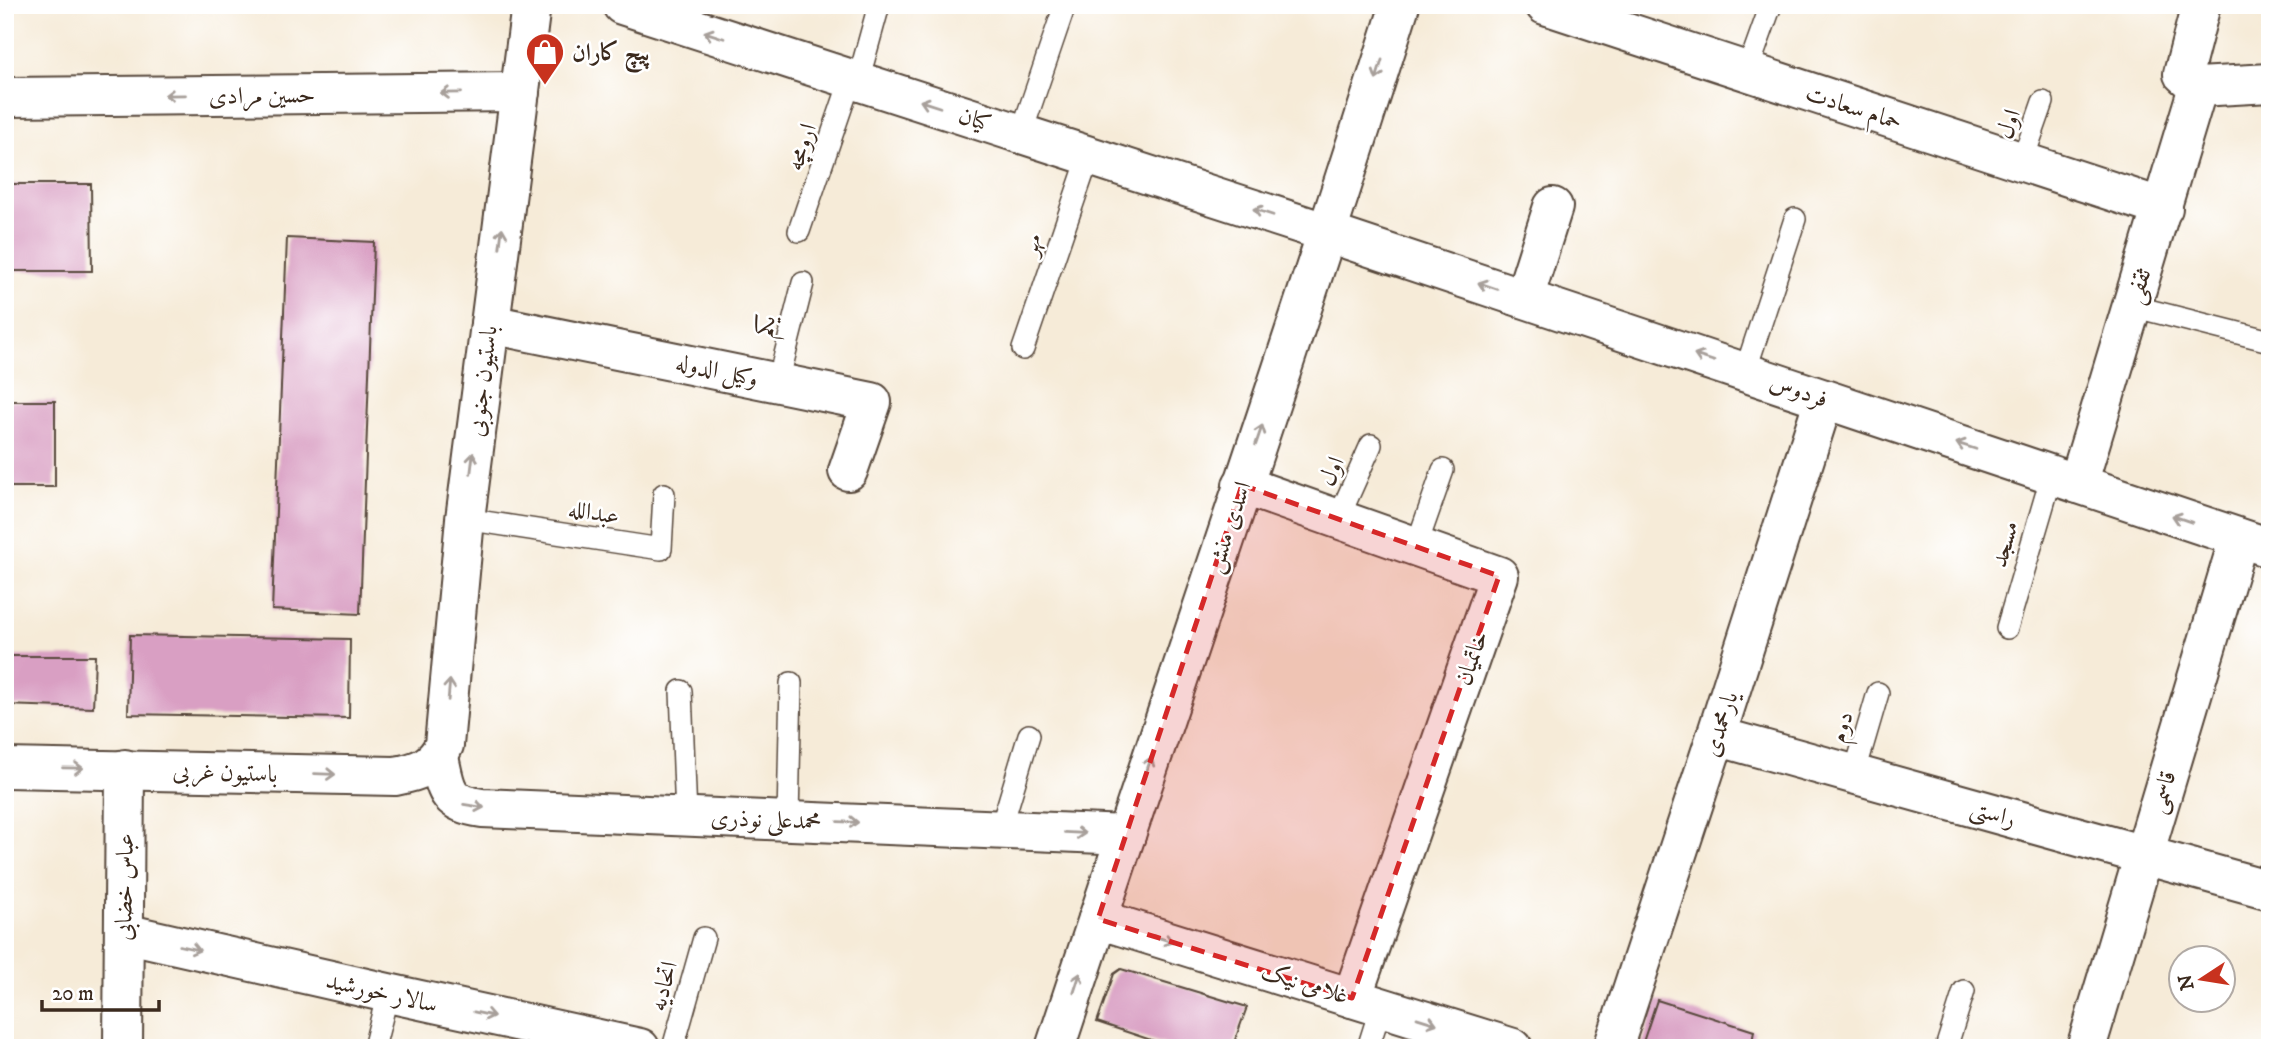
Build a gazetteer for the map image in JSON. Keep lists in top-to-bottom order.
{
  "streets": {
    "street": [
      "حسین مرادی",
      "حمام سعادت",
      "کیان",
      "ثقفی",
      "وکیل الدوله",
      "باستیون جنوبی",
      "فردوس",
      "اسدی منش",
      "خاتمیان",
      "یارمحمدی",
      "باستیون غربی",
      "قاسمی",
      "راستی",
      "محمدعلی نوذری",
      "عباس خضابی",
      "غلامی نیک",
      "سالار خورشید"
    ],
    "lane": [
      "اول",
      "ارومچه",
      "مهر",
      "یکم",
      "عبدالله",
      "مسجد",
      "دوم",
      "اتحادیه"
    ]
  },
  "crossings": [
    ["حسین مرادی", "باستیون جنوبی"],
    ["حمام سعادت", "اول"],
    ["حمام سعادت", "ثقفی"],
    ["کیان", "ارومچه"],
    ["کیان", "مهر"],
    ["کیان", "فردوس"],
    ["کیان", "اسدی منش"],
    ["اول", "خاتمیان"],
    ["ثقفی", "فردوس"],
    ["ثقفی", "مسجد"],
    ["یکم", "وکیل الدوله"],
    ["وکیل الدوله", "باستیون جنوبی"],
    ["باستیون جنوبی", "عبدالله"],
    ["باستیون جنوبی", "باستیون غربی"],
    ["باستیون جنوبی", "محمدعلی نوذری"],
    ["فردوس", "اسدی منش"],
    ["فردوس", "مسجد"],
    ["فردوس", "یارمحمدی"],
    ["فردوس", "قاسمی"],
    ["اسدی منش", "خاتمیان"],
    ["اسدی منش", "محمدعلی نوذری"],
    ["اسدی منش", "غلامی نیک"],
    ["خاتمیان", "غلامی نیک"],
    ["یارمحمدی", "راستی"],
    ["دوم", "راستی"],
    ["باستیون غربی", "محمدعلی نوذری"],
    ["باستیون غربی", "عباس خضابی"],
    ["قاسمی", "راستی"],
    ["عباس خضابی", "سالار خورشید"]
  ],
  "one_way": [
    "حسین مرادی",
    "کیان",
    "باستیون جنوبی",
    "فردوس",
    "باستیون غربی",
    "محمدعلی نوذری",
    "غلامی نیک",
    "سالار خورشید"
  ],
  "places": {
    "shop": ["پیچ کاران"]
  },
  "scale_bar": "20 m",
  "north": "left"
}
